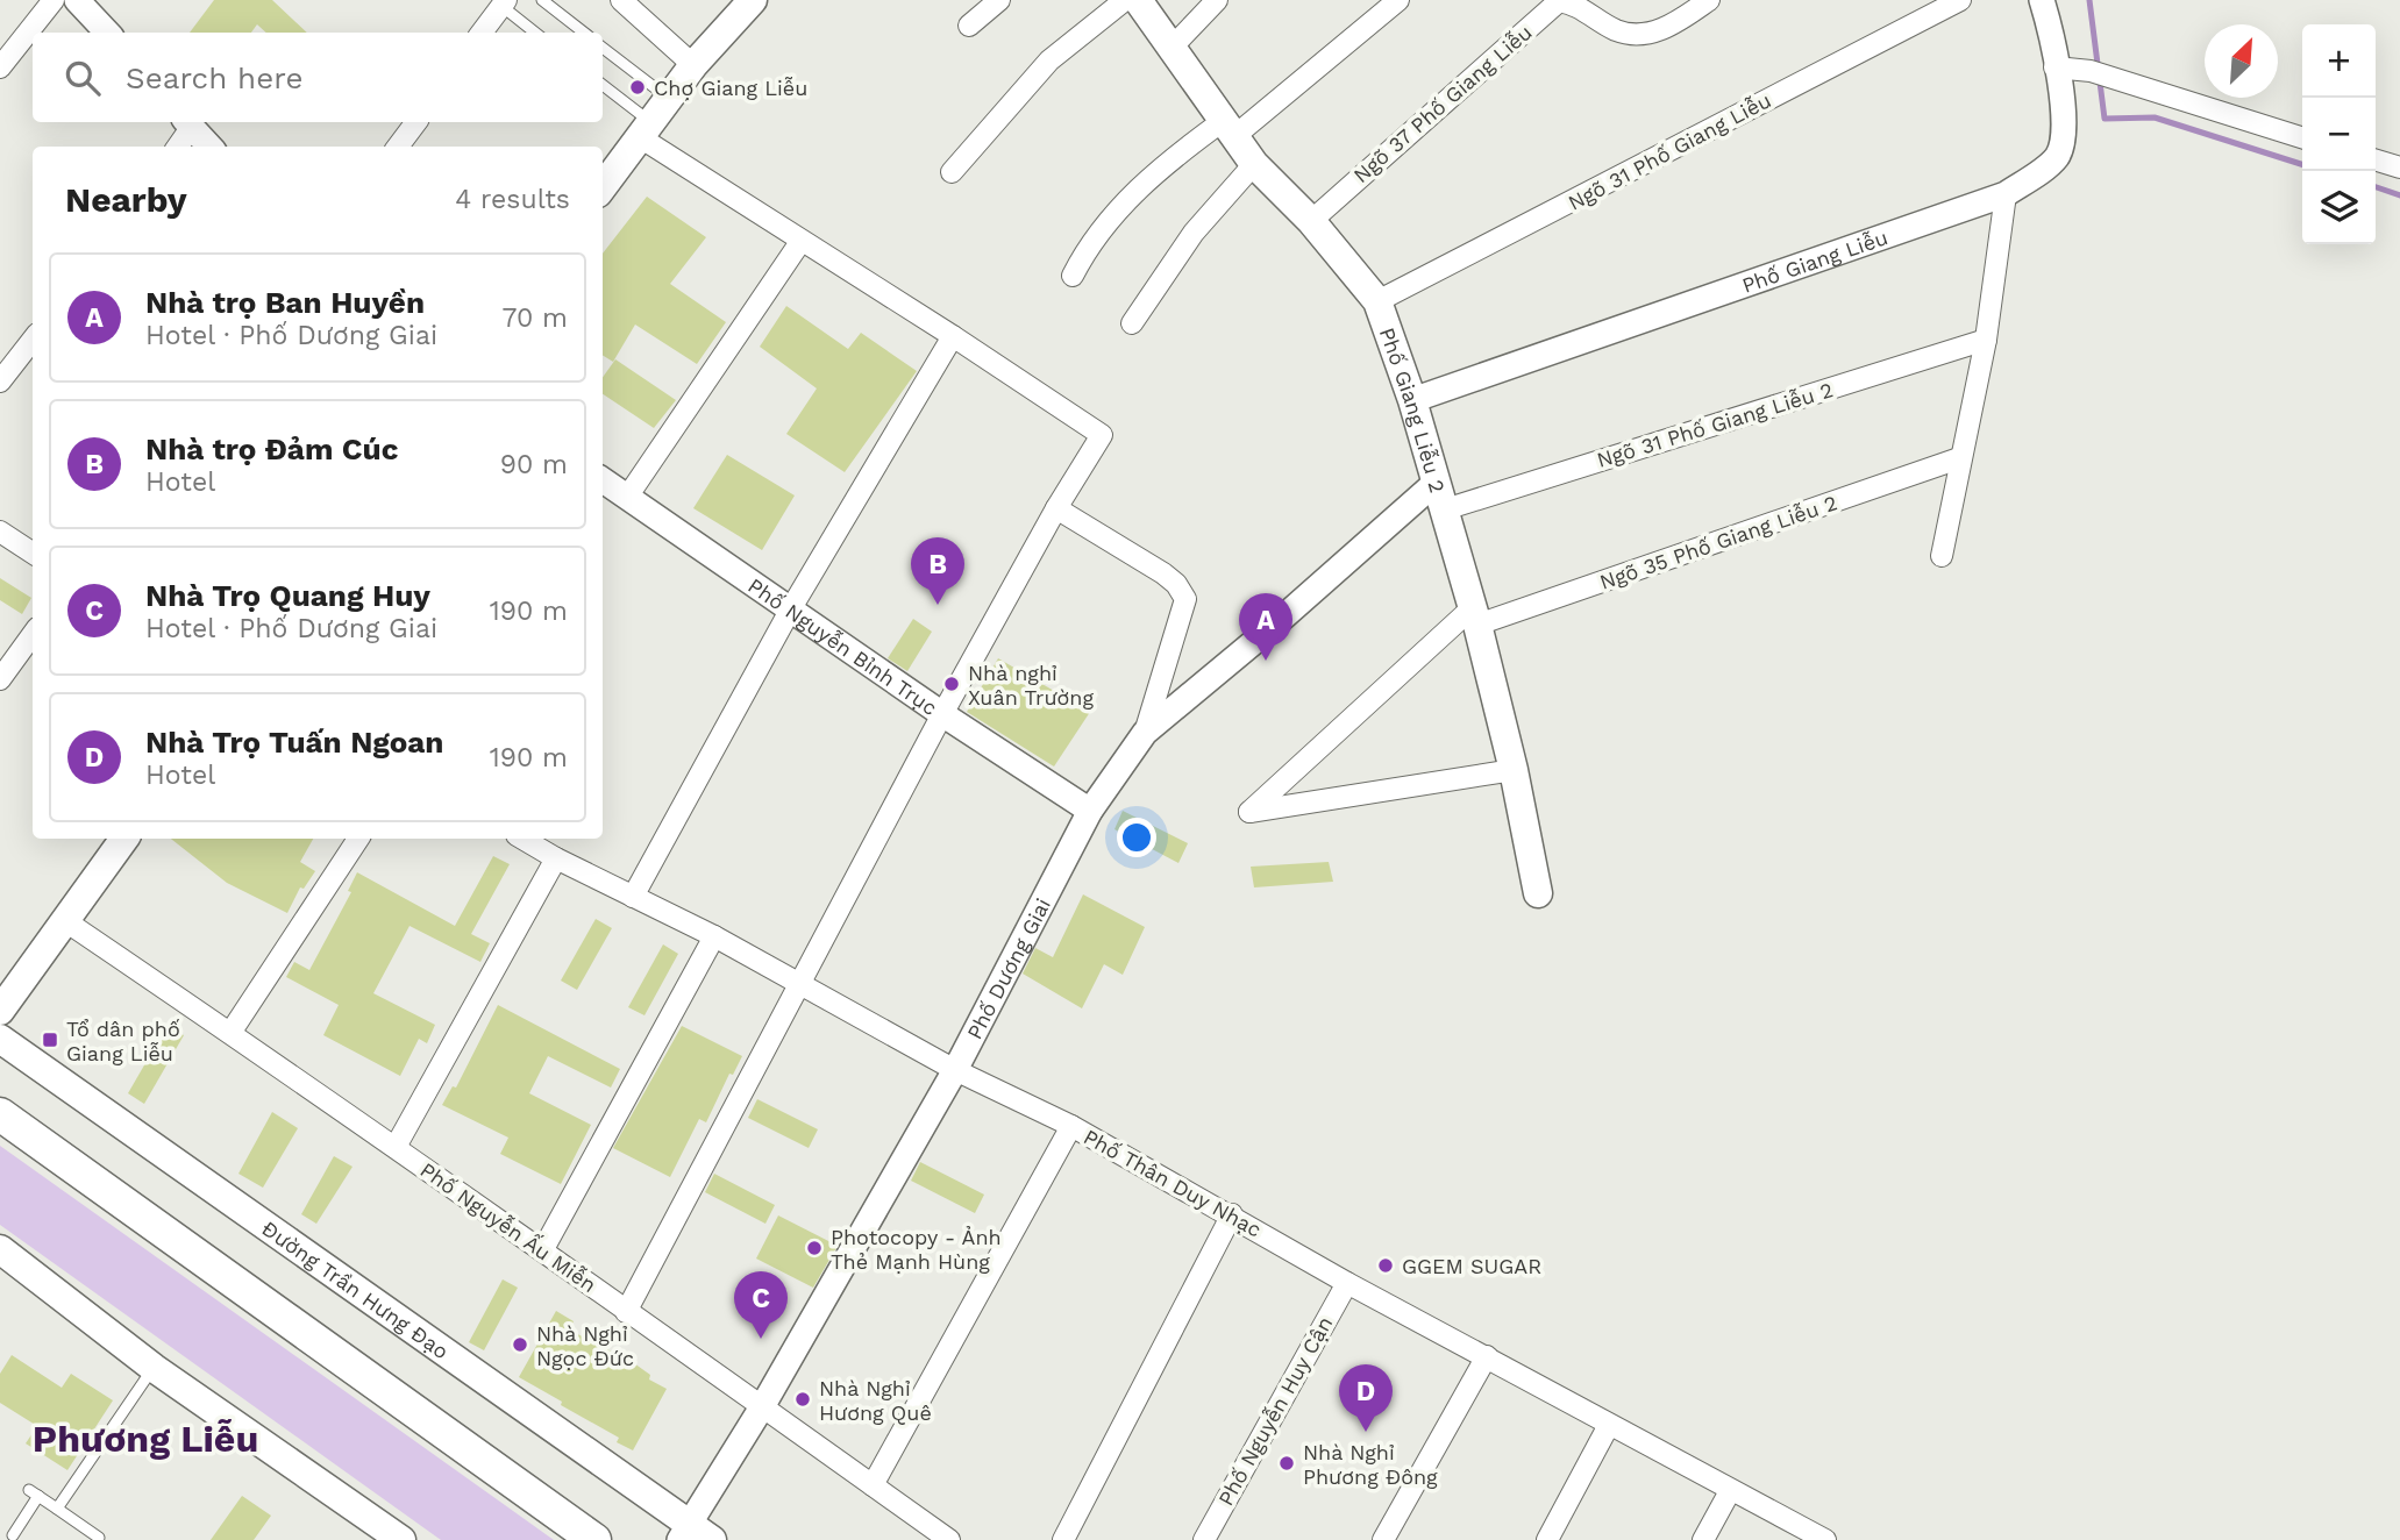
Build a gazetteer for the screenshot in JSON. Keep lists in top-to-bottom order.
{
  "streets": {
    "main road": ["Phố Giang Liễu 2", "Đường Trần Hưng Đạo"],
    "street": [
      "Ngõ 37 Phố Giang Liễu",
      "Ngõ 31 Phố Giang Liễu",
      "Phố Giang Liễu",
      "Ngõ 31 Phố Giang Liễu 2",
      "Ngõ 35 Phố Giang Liễu 2",
      "Phố Nguyễn Bỉnh Trục",
      "Phố Dương Giai",
      "Phố Thân Duy Nhạc",
      "Phố Nguyễn Ấu Miễn",
      "Phố Nguyễn Huy Cận"
    ]
  },
  "crossings": [
    ["Ngõ 37 Phố Giang Liễu", "Phố Giang Liễu 2"],
    ["Ngõ 31 Phố Giang Liễu", "Phố Giang Liễu 2"],
    ["Phố Giang Liễu", "Phố Giang Liễu 2"],
    ["Phố Giang Liễu 2", "Ngõ 31 Phố Giang Liễu 2"],
    ["Phố Giang Liễu 2", "Ngõ 35 Phố Giang Liễu 2"],
    ["Phố Giang Liễu 2", "Phố Dương Giai"],
    ["Phố Nguyễn Bỉnh Trục", "Phố Dương Giai"],
    ["Phố Dương Giai", "Phố Thân Duy Nhạc"],
    ["Phố Dương Giai", "Phố Nguyễn Ấu Miễn"],
    ["Phố Dương Giai", "Đường Trần Hưng Đạo"],
    ["Phố Thân Duy Nhạc", "Phố Nguyễn Huy Cận"]
  ],
  "districts": ["Phương Liễu"],
  "places": {
    "other": [
      "Chợ Giang Liễu",
      "Nhà nghỉ Xuân Trường",
      "Photocopy - Ảnh Thẻ Mạnh Hùng",
      "GGEM SUGAR",
      "Nhà Nghỉ Ngọc Đức",
      "Nhà Nghỉ Hương Quê",
      "Nhà Nghỉ Phương Đông"
    ],
    "transit": ["Tổ dân phố Giang Liễu"]
  },
  "north": "top right",
  "page": {
    "map_buttons": ["+", "−"],
    "search": "Search here",
    "heading": ["Nearby", "4 results"],
    "list": [
      {
        "mark": "A",
        "name": "Nhà trọ Ban Huyền",
        "note": "Hotel · Phố Dương Giai",
        "value": "70 m"
      },
      {
        "mark": "B",
        "name": "Nhà trọ Đảm Cúc",
        "note": "Hotel",
        "value": "90 m"
      },
      {
        "mark": "C",
        "name": "Nhà Trọ Quang Huy",
        "note": "Hotel · Phố Dương Giai",
        "value": "190 m"
      },
      {
        "mark": "D",
        "name": "Nhà Trọ Tuấn Ngoan",
        "note": "Hotel",
        "value": "190 m"
      }
    ],
    "pins": [
      "B",
      "A",
      "C",
      "D"
    ]
  }
}
